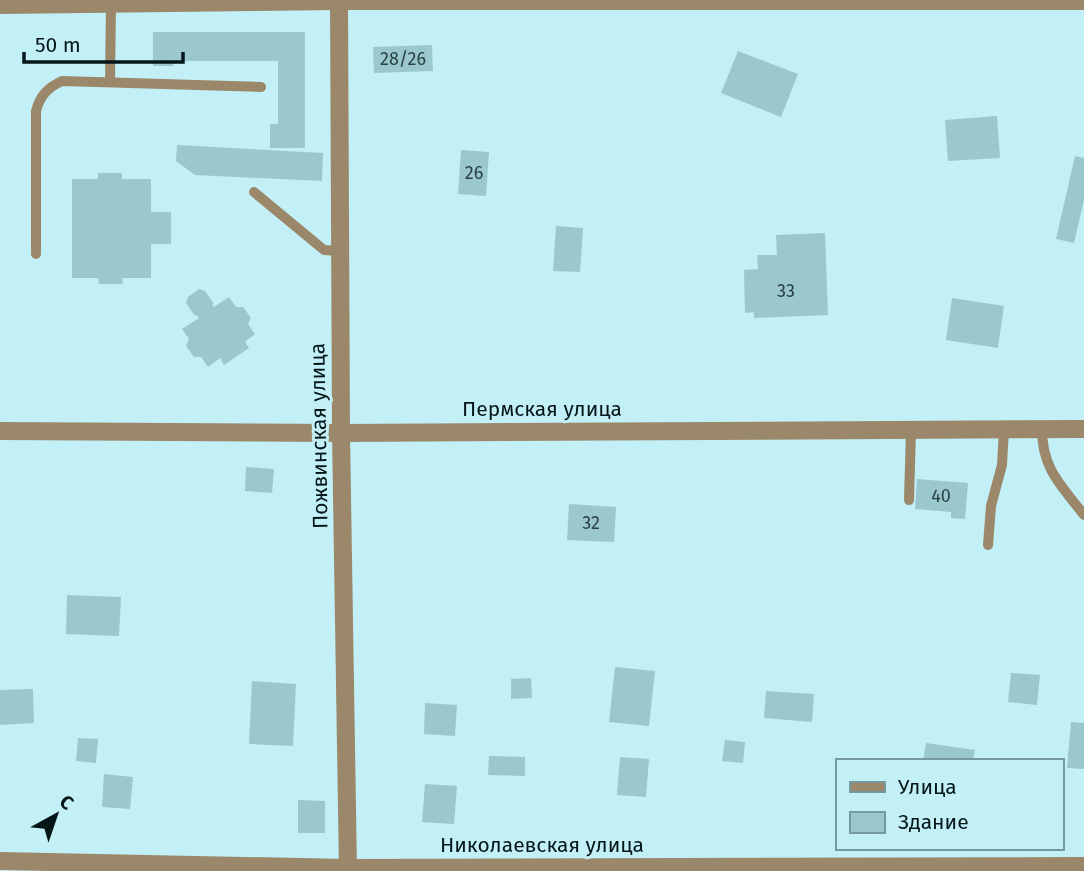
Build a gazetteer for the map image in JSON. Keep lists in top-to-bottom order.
{
  "streets": {
    "street": ["Пермская улица", "Пожвинская улица", "Николаевская улица"]
  },
  "crossings": [
    ["Пермская улица", "Пожвинская улица"],
    ["Пожвинская улица", "Николаевская улица"]
  ],
  "house_numbers": [
    "28/26",
    "26",
    "33",
    "40",
    "32"
  ],
  "legend": ["Улица", "Здание"],
  "scale_bar": "50 m",
  "north": "top right"
}
